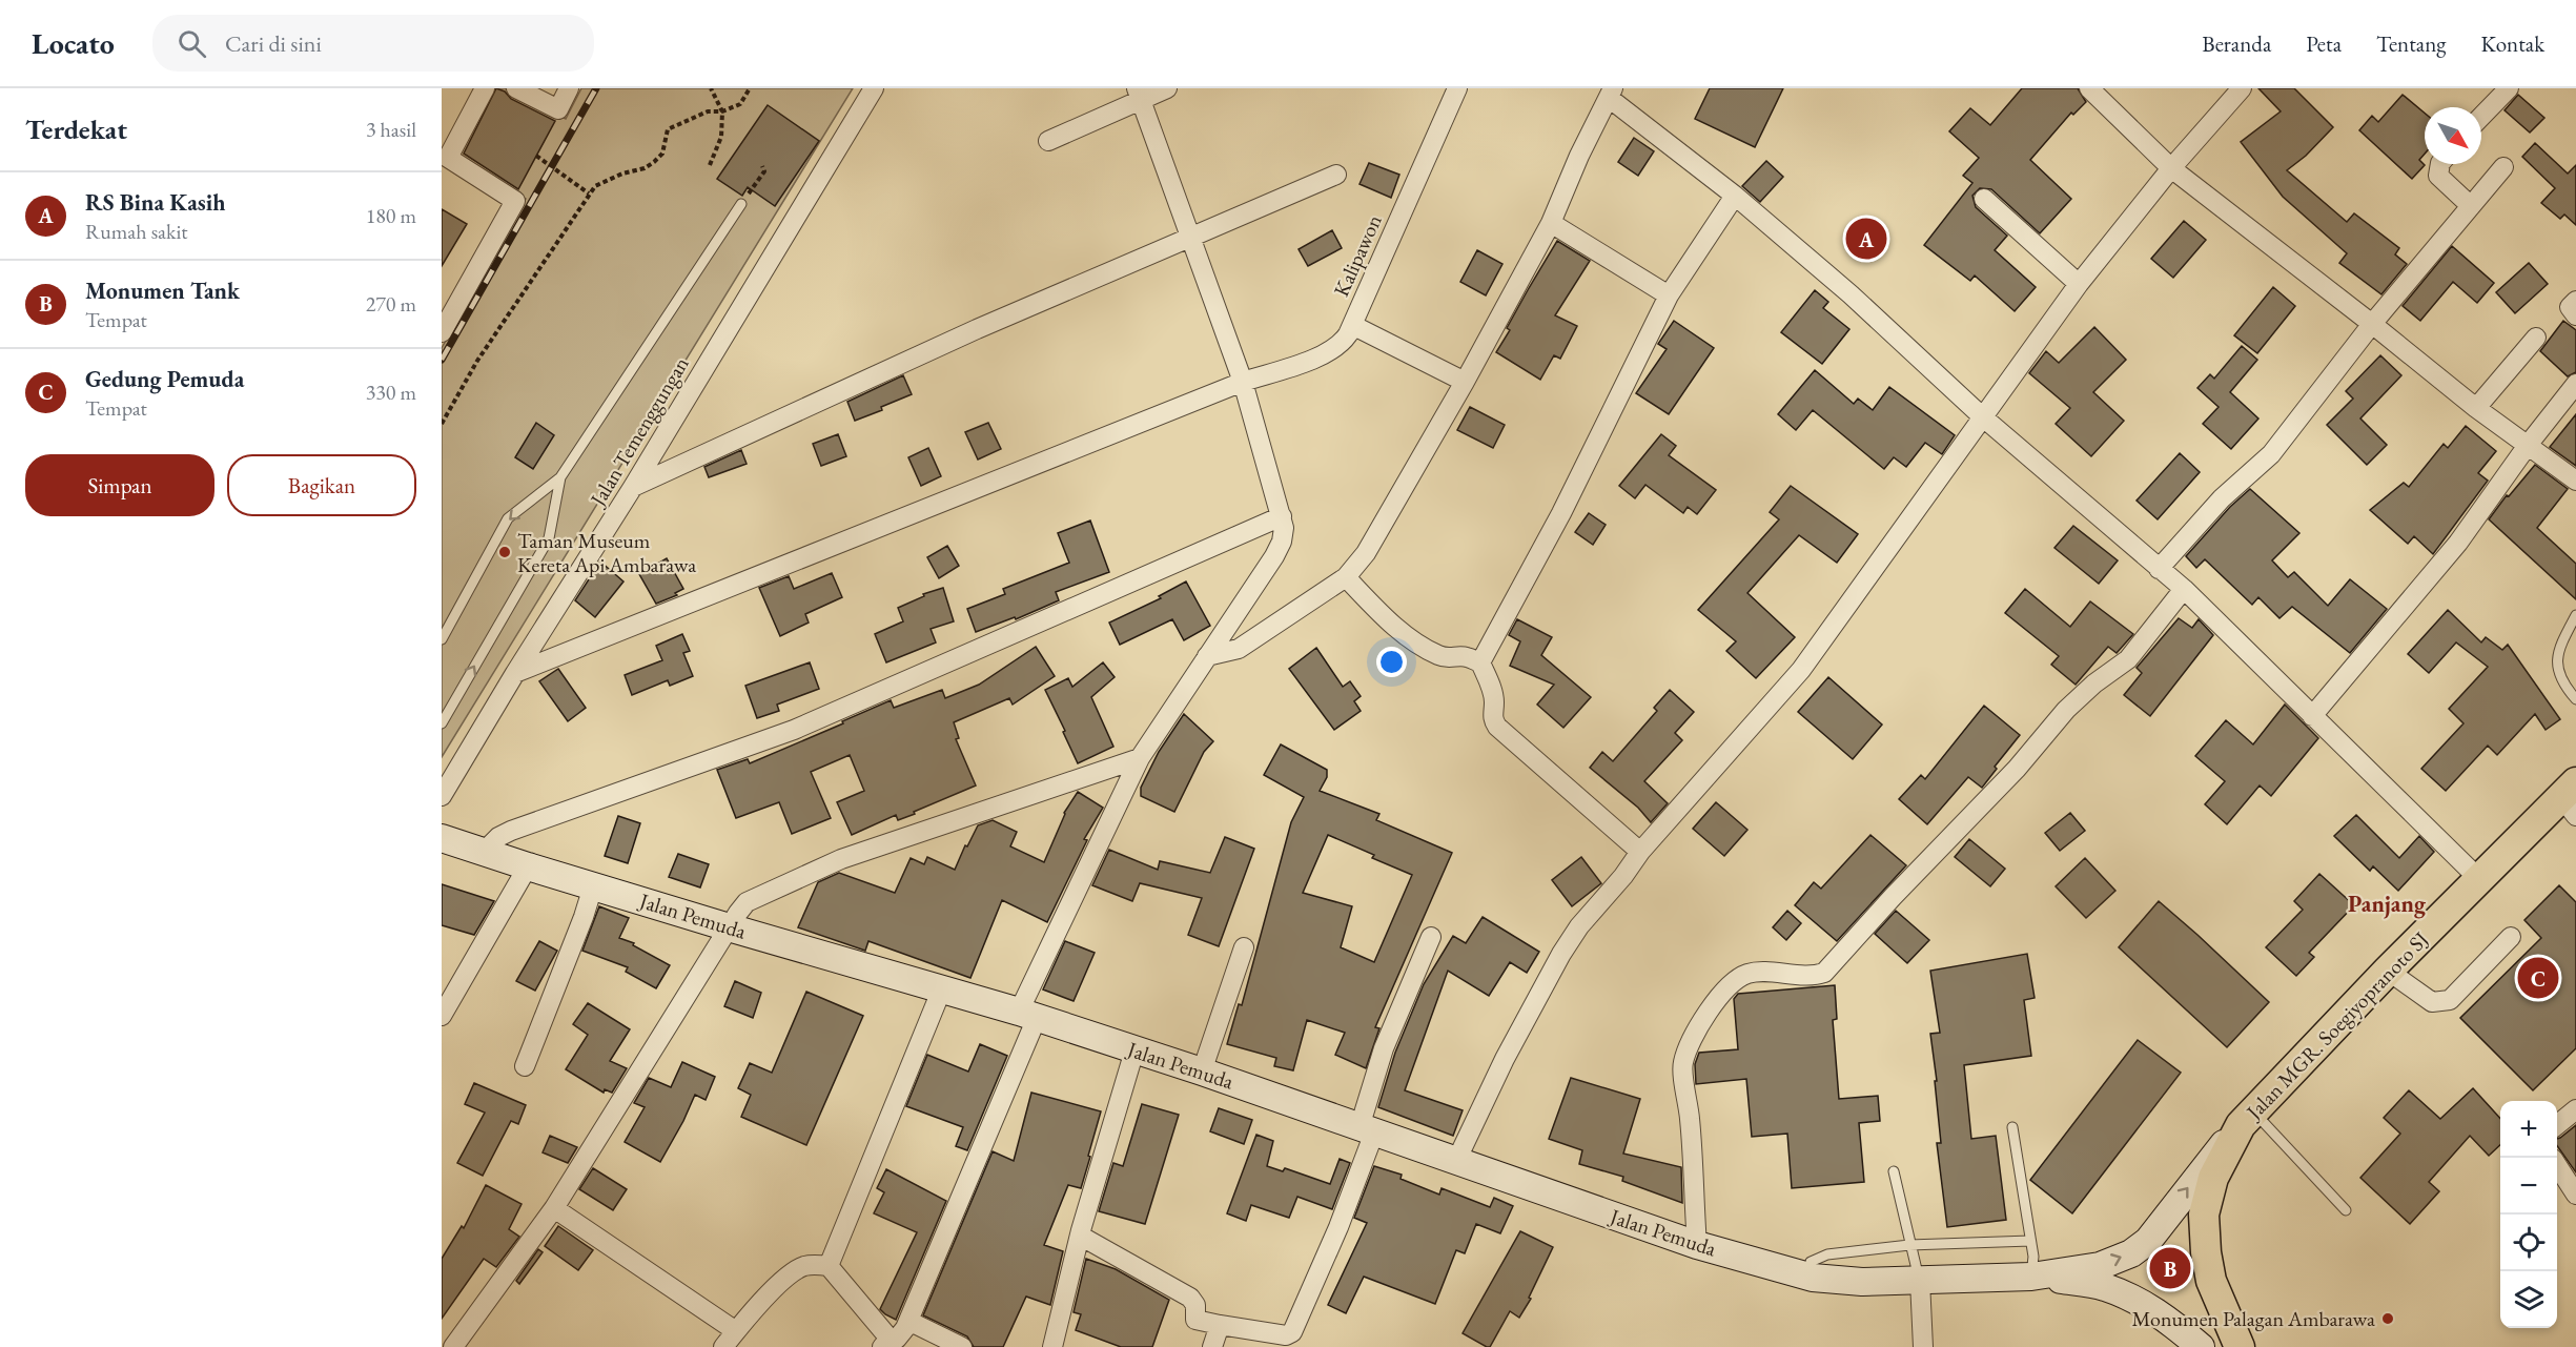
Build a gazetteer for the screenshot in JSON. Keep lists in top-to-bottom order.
{
  "streets": {
    "main road": ["Jalan Pemuda", "Jalan MGR. Soegiyopranoto SJ"],
    "street": ["Kalipawon", "Jalan Temenggungan"]
  },
  "crossings": [
    ["Kalipawon", "Jalan Temenggungan"]
  ],
  "districts": ["Panjang"],
  "places": ["Taman Museum Kereta Api Ambarawa", "Monumen Palagan Ambarawa"],
  "north": "bottom right",
  "page": {
    "header": "Locato",
    "search": "Cari di sini",
    "nav": [
      "Beranda",
      "Peta",
      "Tentang",
      "Kontak"
    ],
    "heading": ["Terdekat", "3 hasil"],
    "list": [
      {
        "mark": "A",
        "name": "RS Bina Kasih",
        "note": "Rumah sakit",
        "value": "180 m"
      },
      {
        "mark": "B",
        "name": "Monumen Tank",
        "note": "Tempat",
        "value": "270 m"
      },
      {
        "mark": "C",
        "name": "Gedung Pemuda",
        "note": "Tempat",
        "value": "330 m"
      }
    ],
    "pins": ["A", "C", "B"],
    "buttons": ["Simpan", "Bagikan"],
    "map_buttons": ["+", "−"]
  }
}
